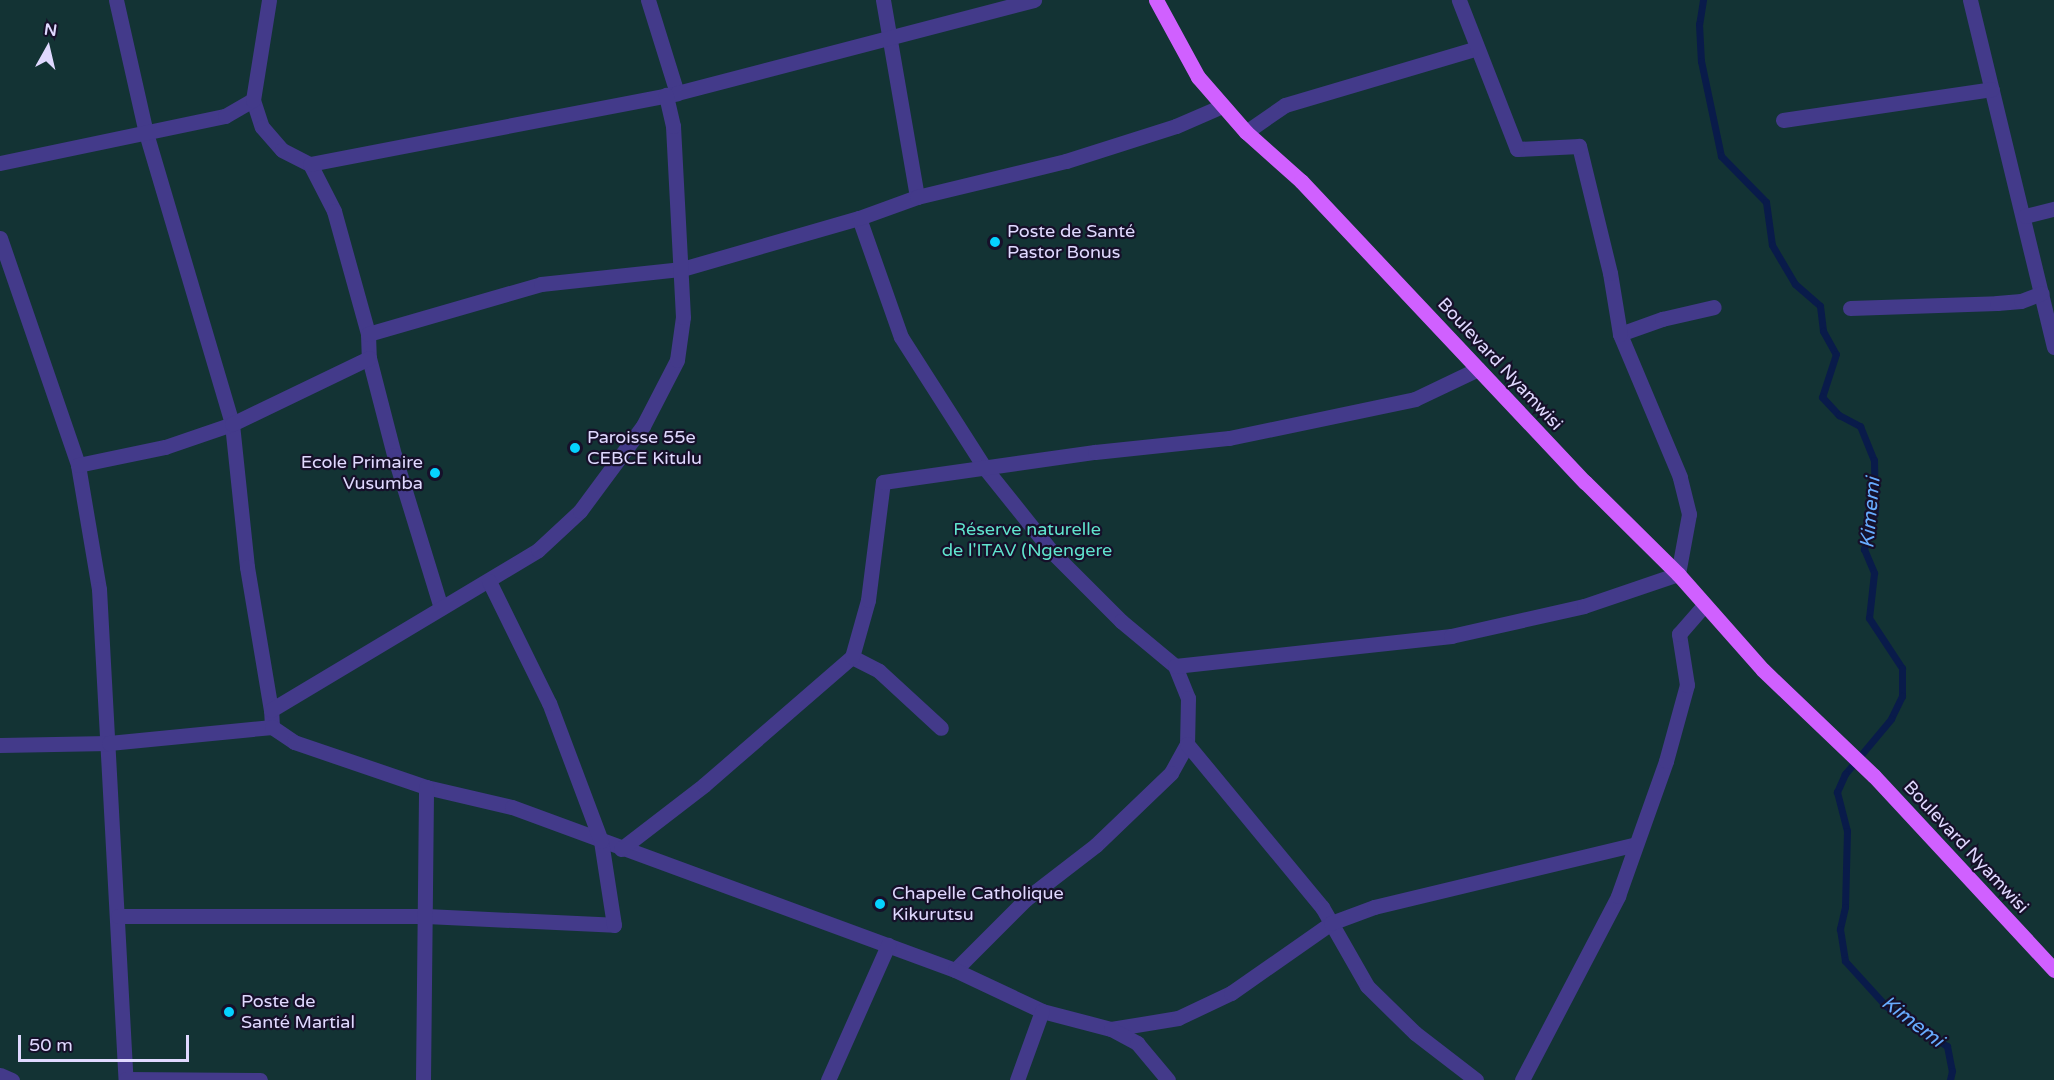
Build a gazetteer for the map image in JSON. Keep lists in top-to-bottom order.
{
  "streets": {
    "main road": ["Boulevard Nyamwisi"]
  },
  "water": ["Kimemi"],
  "parks": ["Réserve naturelle de l'ITAV (Ngengere"],
  "places": [
    "Poste de Santé Pastor Bonus",
    "Paroisse 55e CEBCE Kitulu",
    "Ecole Primaire Vusumba",
    "Chapelle Catholique Kikurutsu",
    "Poste de Santé Martial"
  ],
  "scale_bar": "50 m",
  "north": "top"
}
